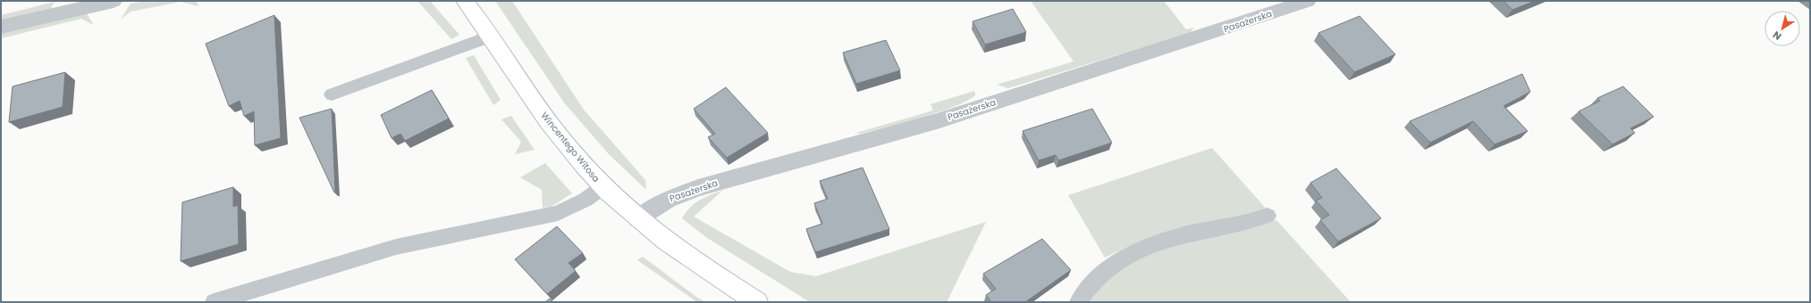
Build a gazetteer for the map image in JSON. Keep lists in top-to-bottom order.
{
  "streets": {
    "street": ["Pasażerska", "Wincentego Witosa"]
  },
  "crossings": [
    ["Pasażerska", "Wincentego Witosa"]
  ],
  "north": "bottom left"
}
